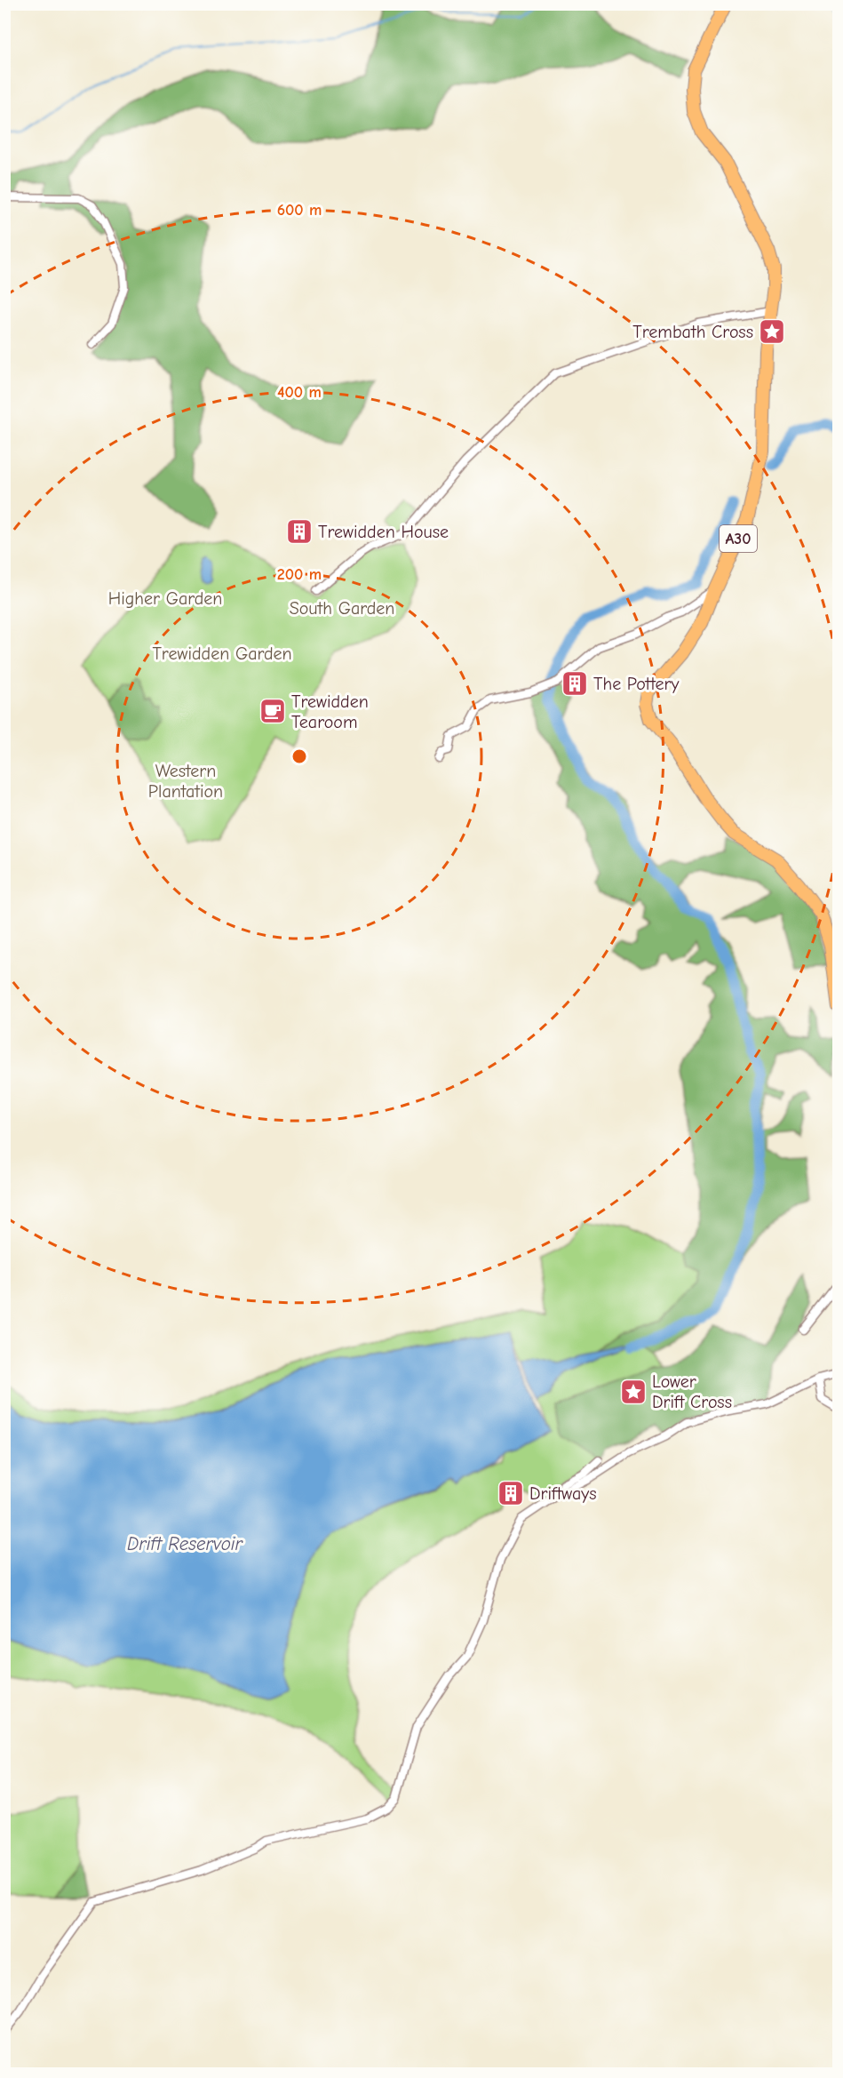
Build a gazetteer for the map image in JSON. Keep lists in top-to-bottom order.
{
  "streets": {
    "main road": ["A30"]
  },
  "water": ["Drift Reservoir"],
  "parks": [
    "Higher Garden",
    "South Garden",
    "Trewidden Garden",
    "Western Plantation"
  ],
  "places": {
    "place": ["Trembath Cross", "Lower Drift Cross"],
    "building": ["Trewidden House", "The Pottery", "Driftways"],
    "cafe": ["Trewidden Tearoom"]
  },
  "rings": ["600 m", "400 m", "200 m"]
}
